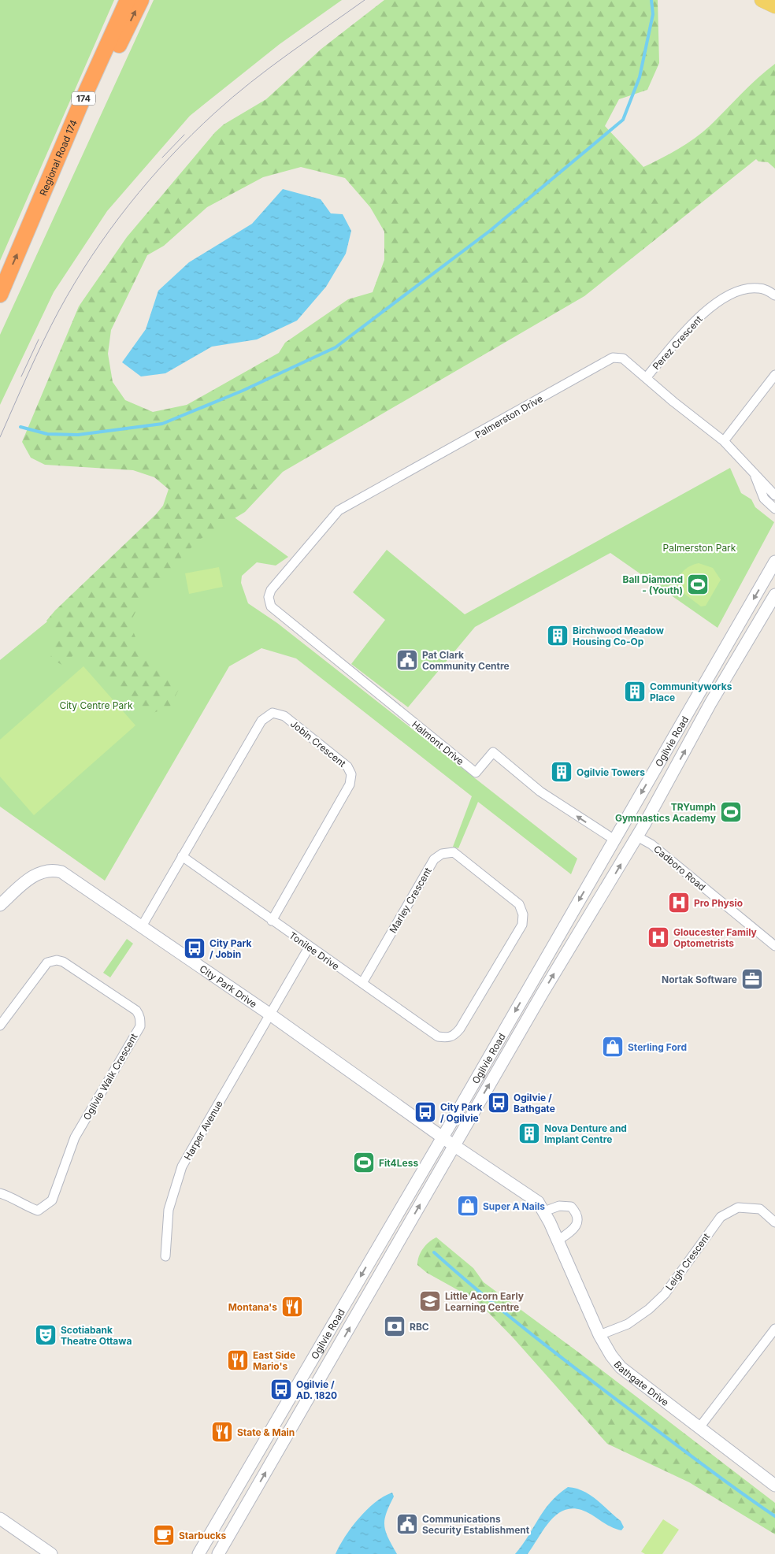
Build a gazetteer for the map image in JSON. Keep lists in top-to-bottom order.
{
  "streets": {
    "highway": ["174", "Regional Road 174"],
    "main road": ["Ogilvie Road", "City Park Drive", "Bathgate Drive"],
    "street": [
      "Perez Crescent",
      "Palmerston Drive",
      "Halmont Drive",
      "Jobin Crescent",
      "Cadboro Road",
      "Marley Crescent",
      "Tonilee Drive",
      "Ogilvie Walk Crescent",
      "Harper Avenue",
      "Leigh Crescent"
    ]
  },
  "crossings": [
    ["Perez Crescent", "Palmerston Drive"],
    ["Palmerston Drive", "Halmont Drive"],
    ["Ogilvie Road", "Halmont Drive"],
    ["Ogilvie Road", "Cadboro Road"],
    ["Ogilvie Road", "City Park Drive"],
    ["Ogilvie Road", "Bathgate Drive"],
    ["Jobin Crescent", "Tonilee Drive"],
    ["Jobin Crescent", "City Park Drive"],
    ["Marley Crescent", "Tonilee Drive"],
    ["Tonilee Drive", "Harper Avenue"],
    ["City Park Drive", "Harper Avenue"],
    ["City Park Drive", "Bathgate Drive"],
    ["Leigh Crescent", "Bathgate Drive"]
  ],
  "one_way": ["Halmont Drive"],
  "parks": ["Palmerston Park", "City Centre Park"],
  "places": {
    "sports": ["Ball Diamond - (Youth)", "TRYumph Gymnastics Academy", "Fit4Less"],
    "building": [
      "Birchwood Meadow Housing Co-Op",
      "Communityworks Place",
      "Ogilvie Towers",
      "Nova Denture and Implant Centre"
    ],
    "public building": ["Pat Clark Community Centre", "Communications Security Establishment"],
    "hospital": ["Pro Physio", "Gloucester Family Optometrists"],
    "bus stop": [
      "City Park / Jobin",
      "Ogilvie / Bathgate",
      "City Park / Ogilvie",
      "Ogilvie / AD. 1820"
    ],
    "office": ["Nortak Software"],
    "shop": ["Sterling Ford", "Super A Nails"],
    "school or university": ["Little Acorn Early Learning Centre"],
    "restaurant": ["Montana's", "East Side Mario's", "State & Main"],
    "bank": ["RBC"],
    "theatre": ["Scotiabank Theatre Ottawa"],
    "cafe": ["Starbucks"]
  }
}
